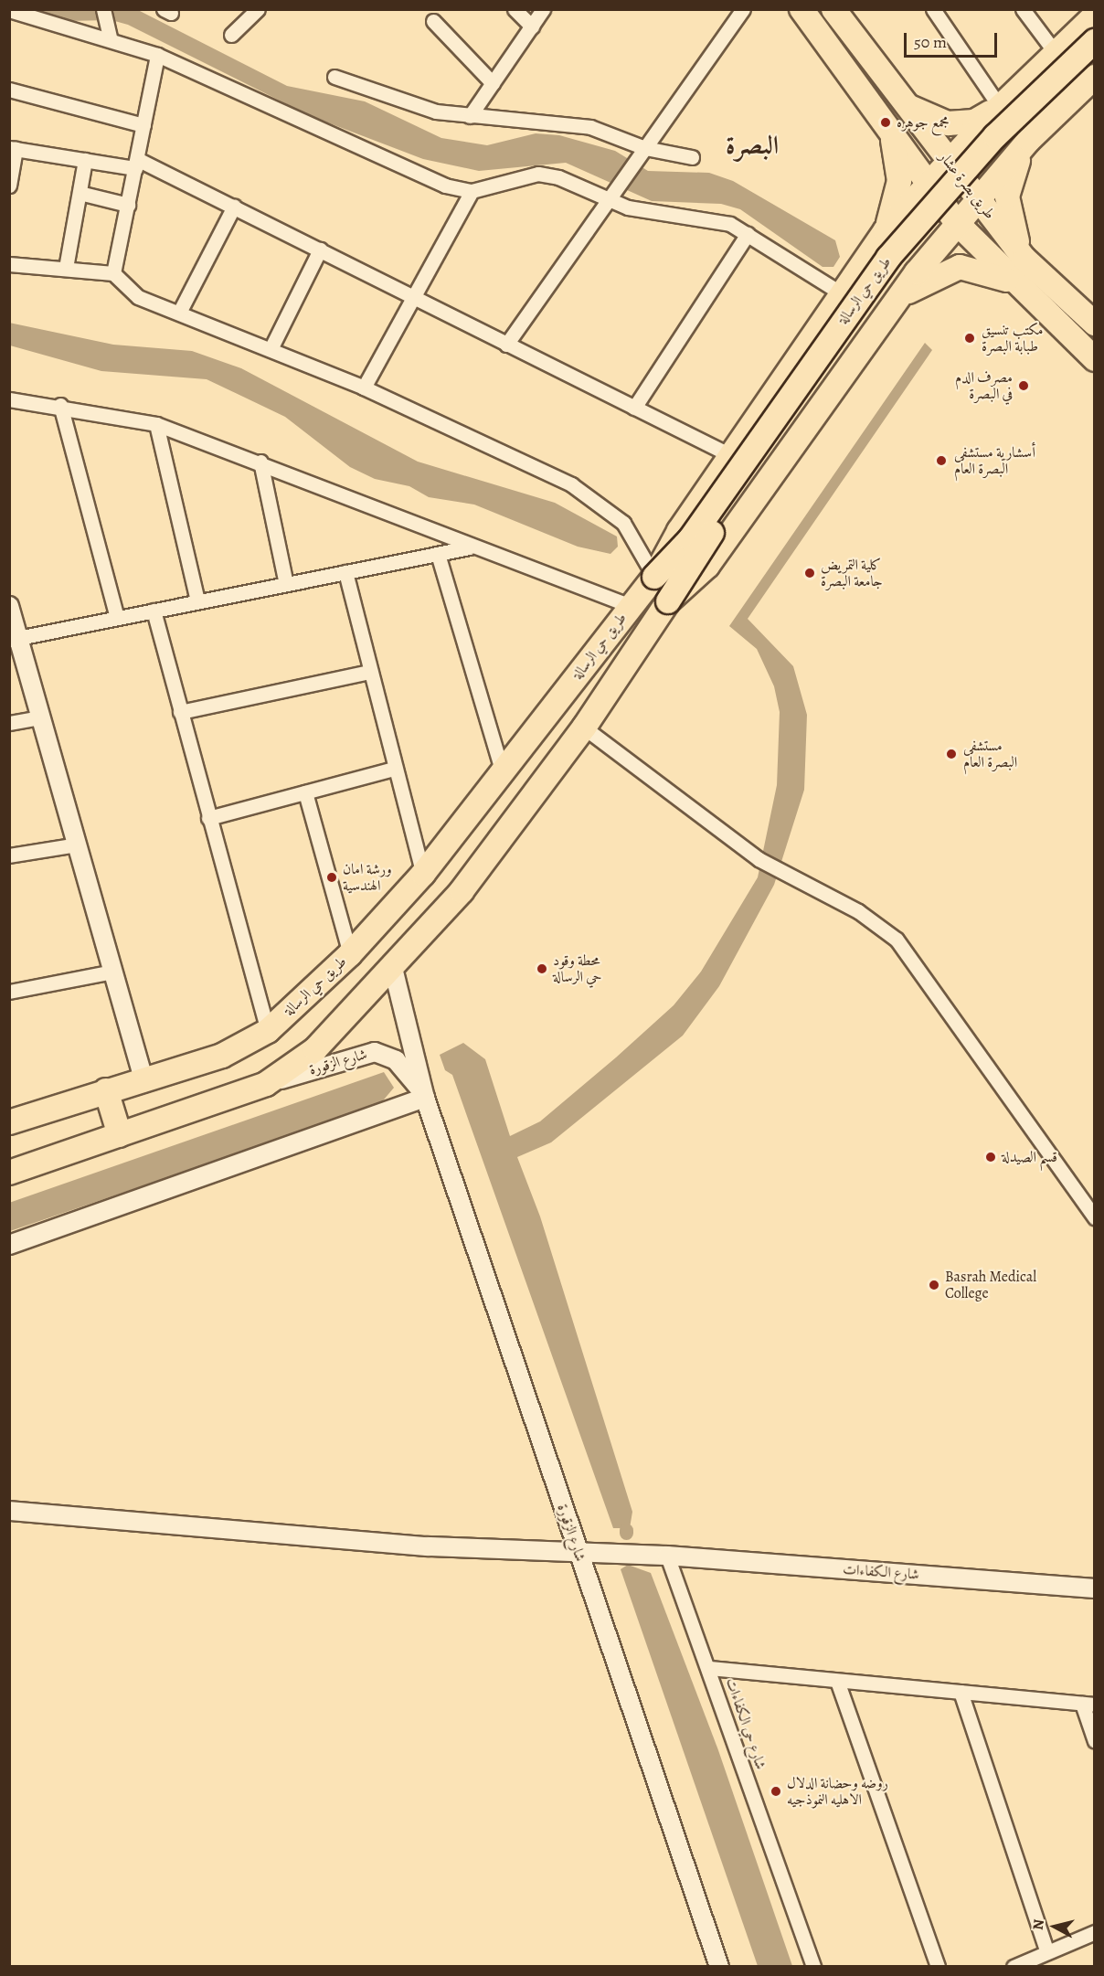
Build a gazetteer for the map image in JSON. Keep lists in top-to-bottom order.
{
  "streets": {
    "main road": ["طريق بصرة عشار", "طريق حي الرسالة"],
    "street": ["شارع الزقورة", "شارع الكفاءات", "شارع حي الكفاءات"]
  },
  "crossings": [
    ["طريق بصرة عشار", "طريق حي الرسالة"],
    ["طريق حي الرسالة", "شارع الزقورة"],
    ["شارع الزقورة", "شارع الكفاءات"],
    ["شارع الكفاءات", "شارع حي الكفاءات"]
  ],
  "districts": ["البصرة"],
  "places": [
    "مجمع جوهره",
    "مكتب تنسيق طبابة البصرة",
    "مصرف الدم في البصرة",
    "أسشارية مستشفى البصرة العام",
    "كلية التمريض جامعة البصرة",
    "مستشفى البصرة العام",
    "ورشة امان الهندسية",
    "محطة وقود حي الرسالة",
    "قسم الصيدلة",
    "Basrah Medical College",
    "روضه وحضانة الدلال الاهليه النموذجيه"
  ],
  "scale_bar": "50 m",
  "north": "left"
}
